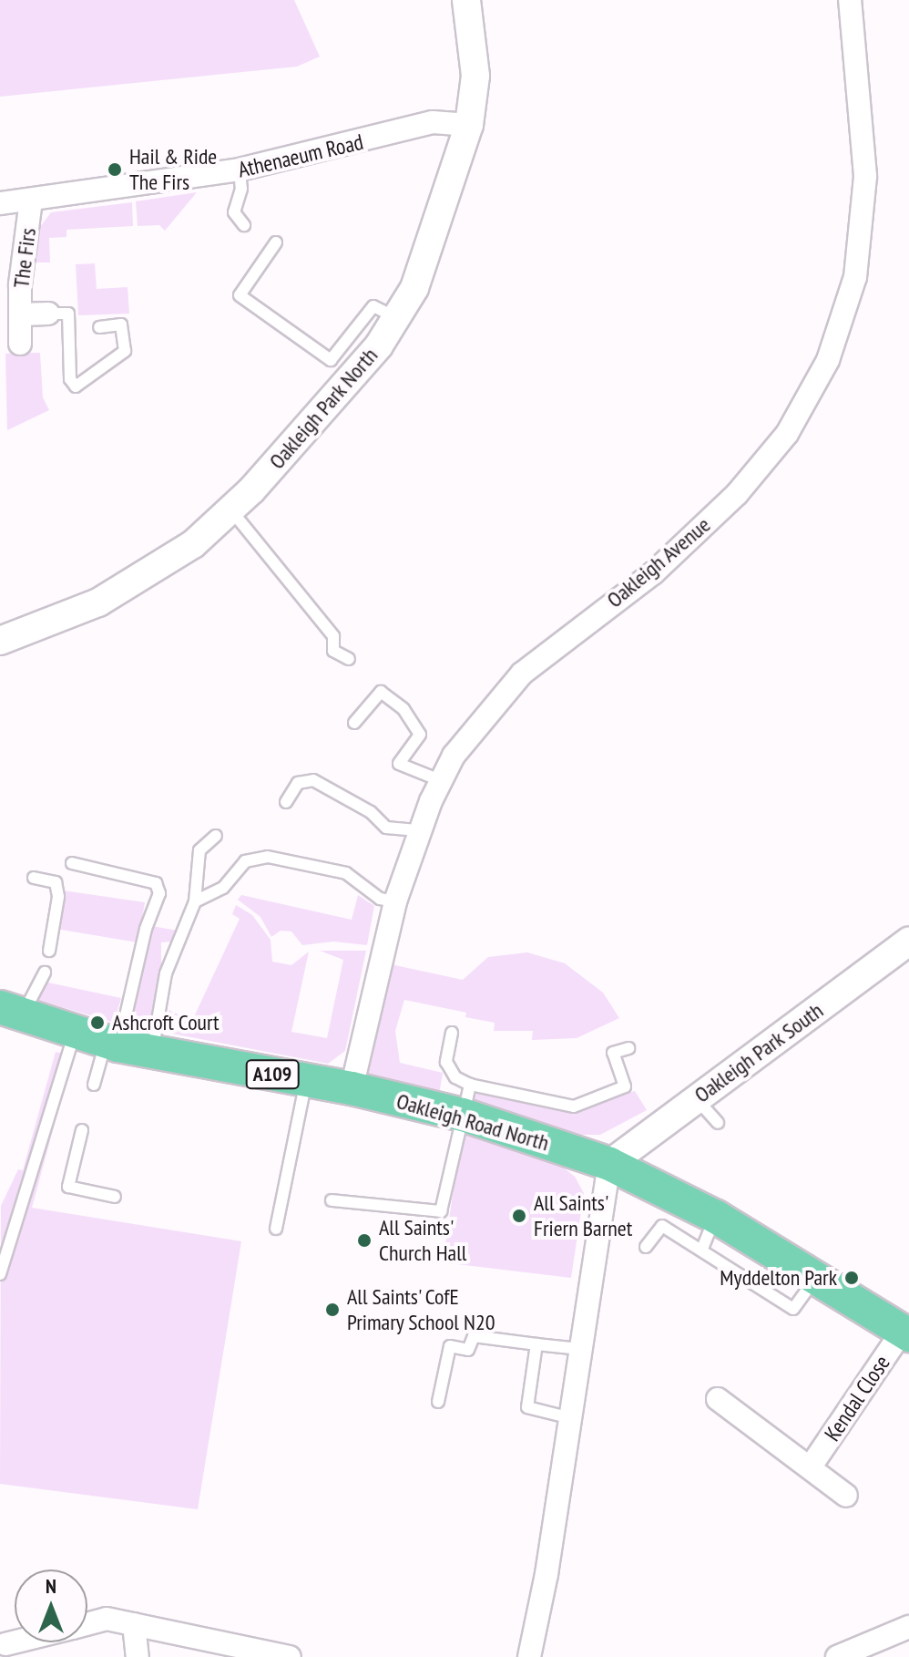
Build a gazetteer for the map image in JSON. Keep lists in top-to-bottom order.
{
  "streets": {
    "main road": ["A109", "Oakleigh Road North"],
    "street": [
      "Athenaeum Road",
      "The Firs",
      "Oakleigh Park North",
      "Oakleigh Avenue",
      "Oakleigh Park South",
      "Kendal Close"
    ]
  },
  "crossings": [
    ["Athenaeum Road", "The Firs"],
    ["Athenaeum Road", "Oakleigh Park North"],
    ["Oakleigh Avenue", "Oakleigh Road North"],
    ["Oakleigh Park South", "Oakleigh Road North"],
    ["Oakleigh Road North", "Kendal Close"]
  ],
  "places": [
    "Hail & Ride The Firs",
    "Ashcroft Court",
    "All Saints' Friern Barnet",
    "All Saints' Church Hall",
    "Myddelton Park",
    "All Saints' CofE Primary School N20"
  ],
  "north": "top"
}
